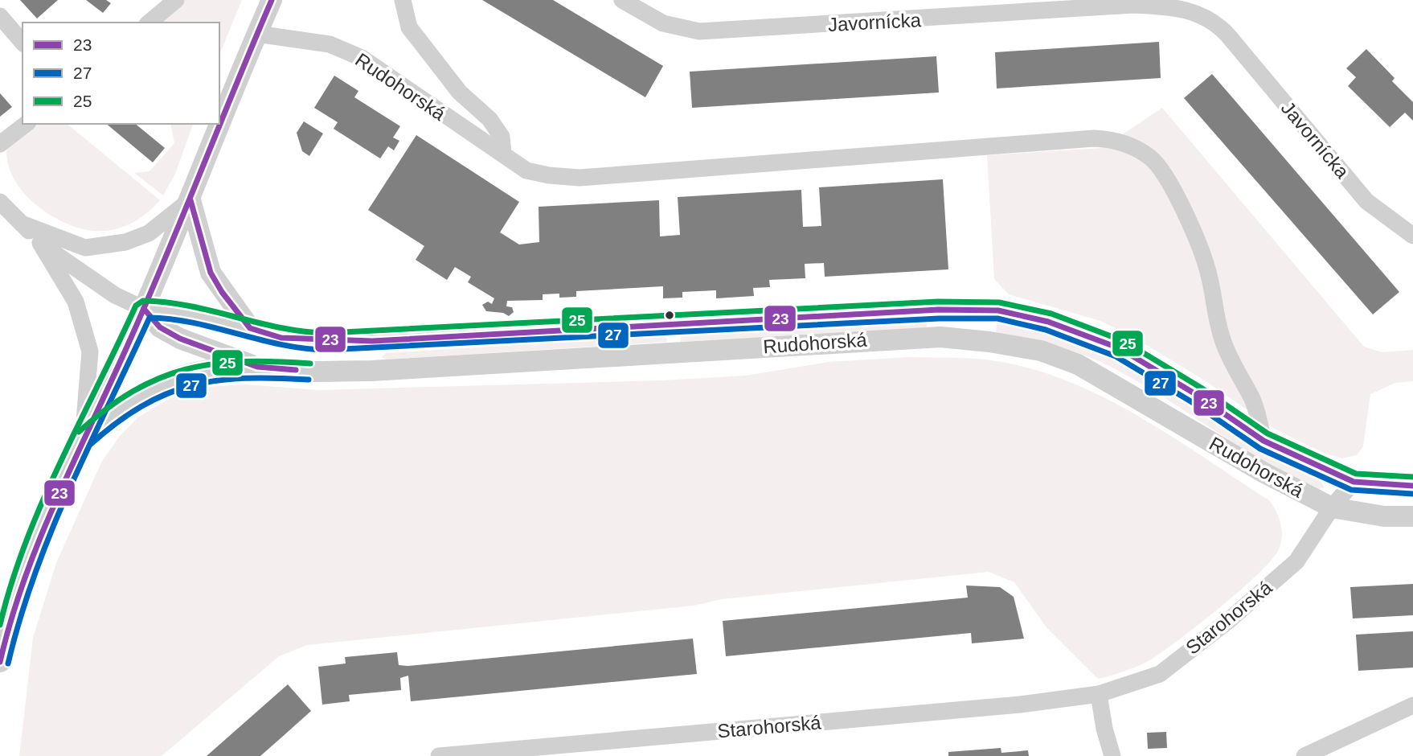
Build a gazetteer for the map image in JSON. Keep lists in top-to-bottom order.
{
  "streets": {
    "street": ["Javornícka", "Rudohorská", "Starohorská"]
  },
  "crossings": [
    ["Rudohorská", "Starohorská"]
  ],
  "lines": ["transit line 23", "transit line 25", "transit line 27"],
  "legend": ["23", "27", "25"]
}
